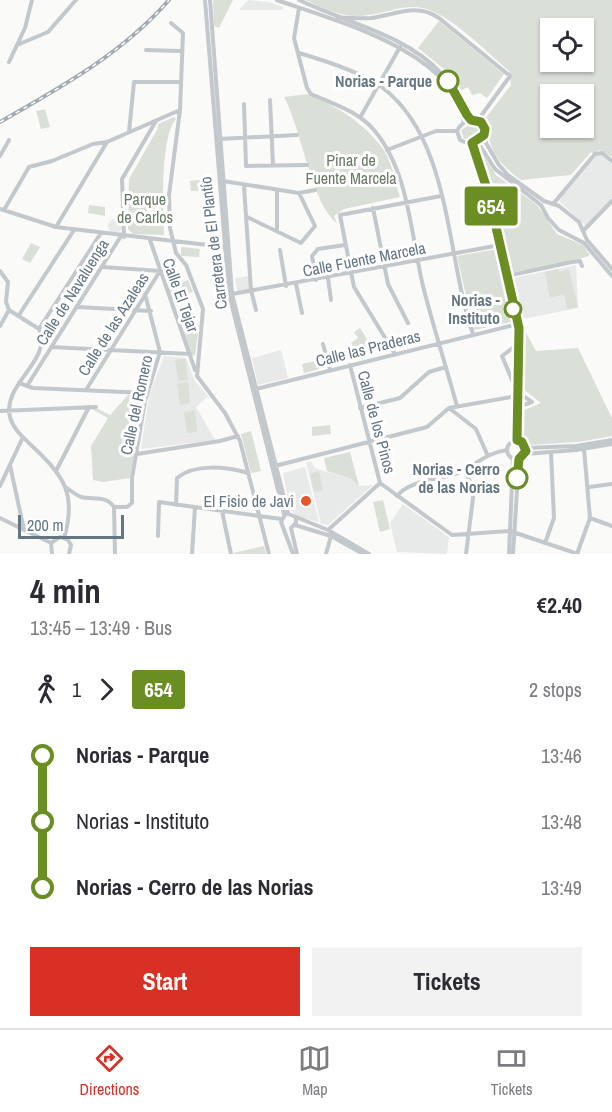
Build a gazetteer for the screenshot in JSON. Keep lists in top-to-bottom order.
{
  "streets": {
    "street": [
      "Carretera de El Plantío",
      "Calle Fuente Marcela",
      "Calle de Navaluenga",
      "Calle El Tejar",
      "Calle de las Azaleas",
      "Calle las Praderas",
      "Calle del Romero",
      "Calle de los Pinos"
    ]
  },
  "crossings": [
    ["Carretera de El Plantío", "Calle Fuente Marcela"],
    ["Carretera de El Plantío", "Calle las Praderas"],
    ["Calle El Tejar", "Calle de las Azaleas"],
    ["Calle de las Azaleas", "Calle del Romero"],
    ["Calle las Praderas", "Calle de los Pinos"]
  ],
  "parks": ["Pinar de Fuente Marcela", "Parque de Carlos"],
  "places": [
    "Norias - Parque",
    "Norias - Instituto",
    "Norias - Cerro de las Norias",
    "El Fisio de Javi"
  ],
  "lines": ["bus line 654"],
  "scale_bar": "200 m",
  "page": {
    "on_map": "654",
    "scale": "200 m",
    "heading": ["4 min", "13:45 – 13:49 · Bus", "€2.40"],
    "legs": ["1", "654", "2 stops"],
    "list": [
      {
        "name": "Norias - Parque",
        "value": "13:46"
      },
      {
        "name": "Norias - Instituto",
        "value": "13:48"
      },
      {
        "name": "Norias - Cerro de las Norias",
        "value": "13:49"
      }
    ],
    "buttons": ["Start", "Tickets"],
    "tabs": ["Directions", "Map", "Tickets"]
  }
}
